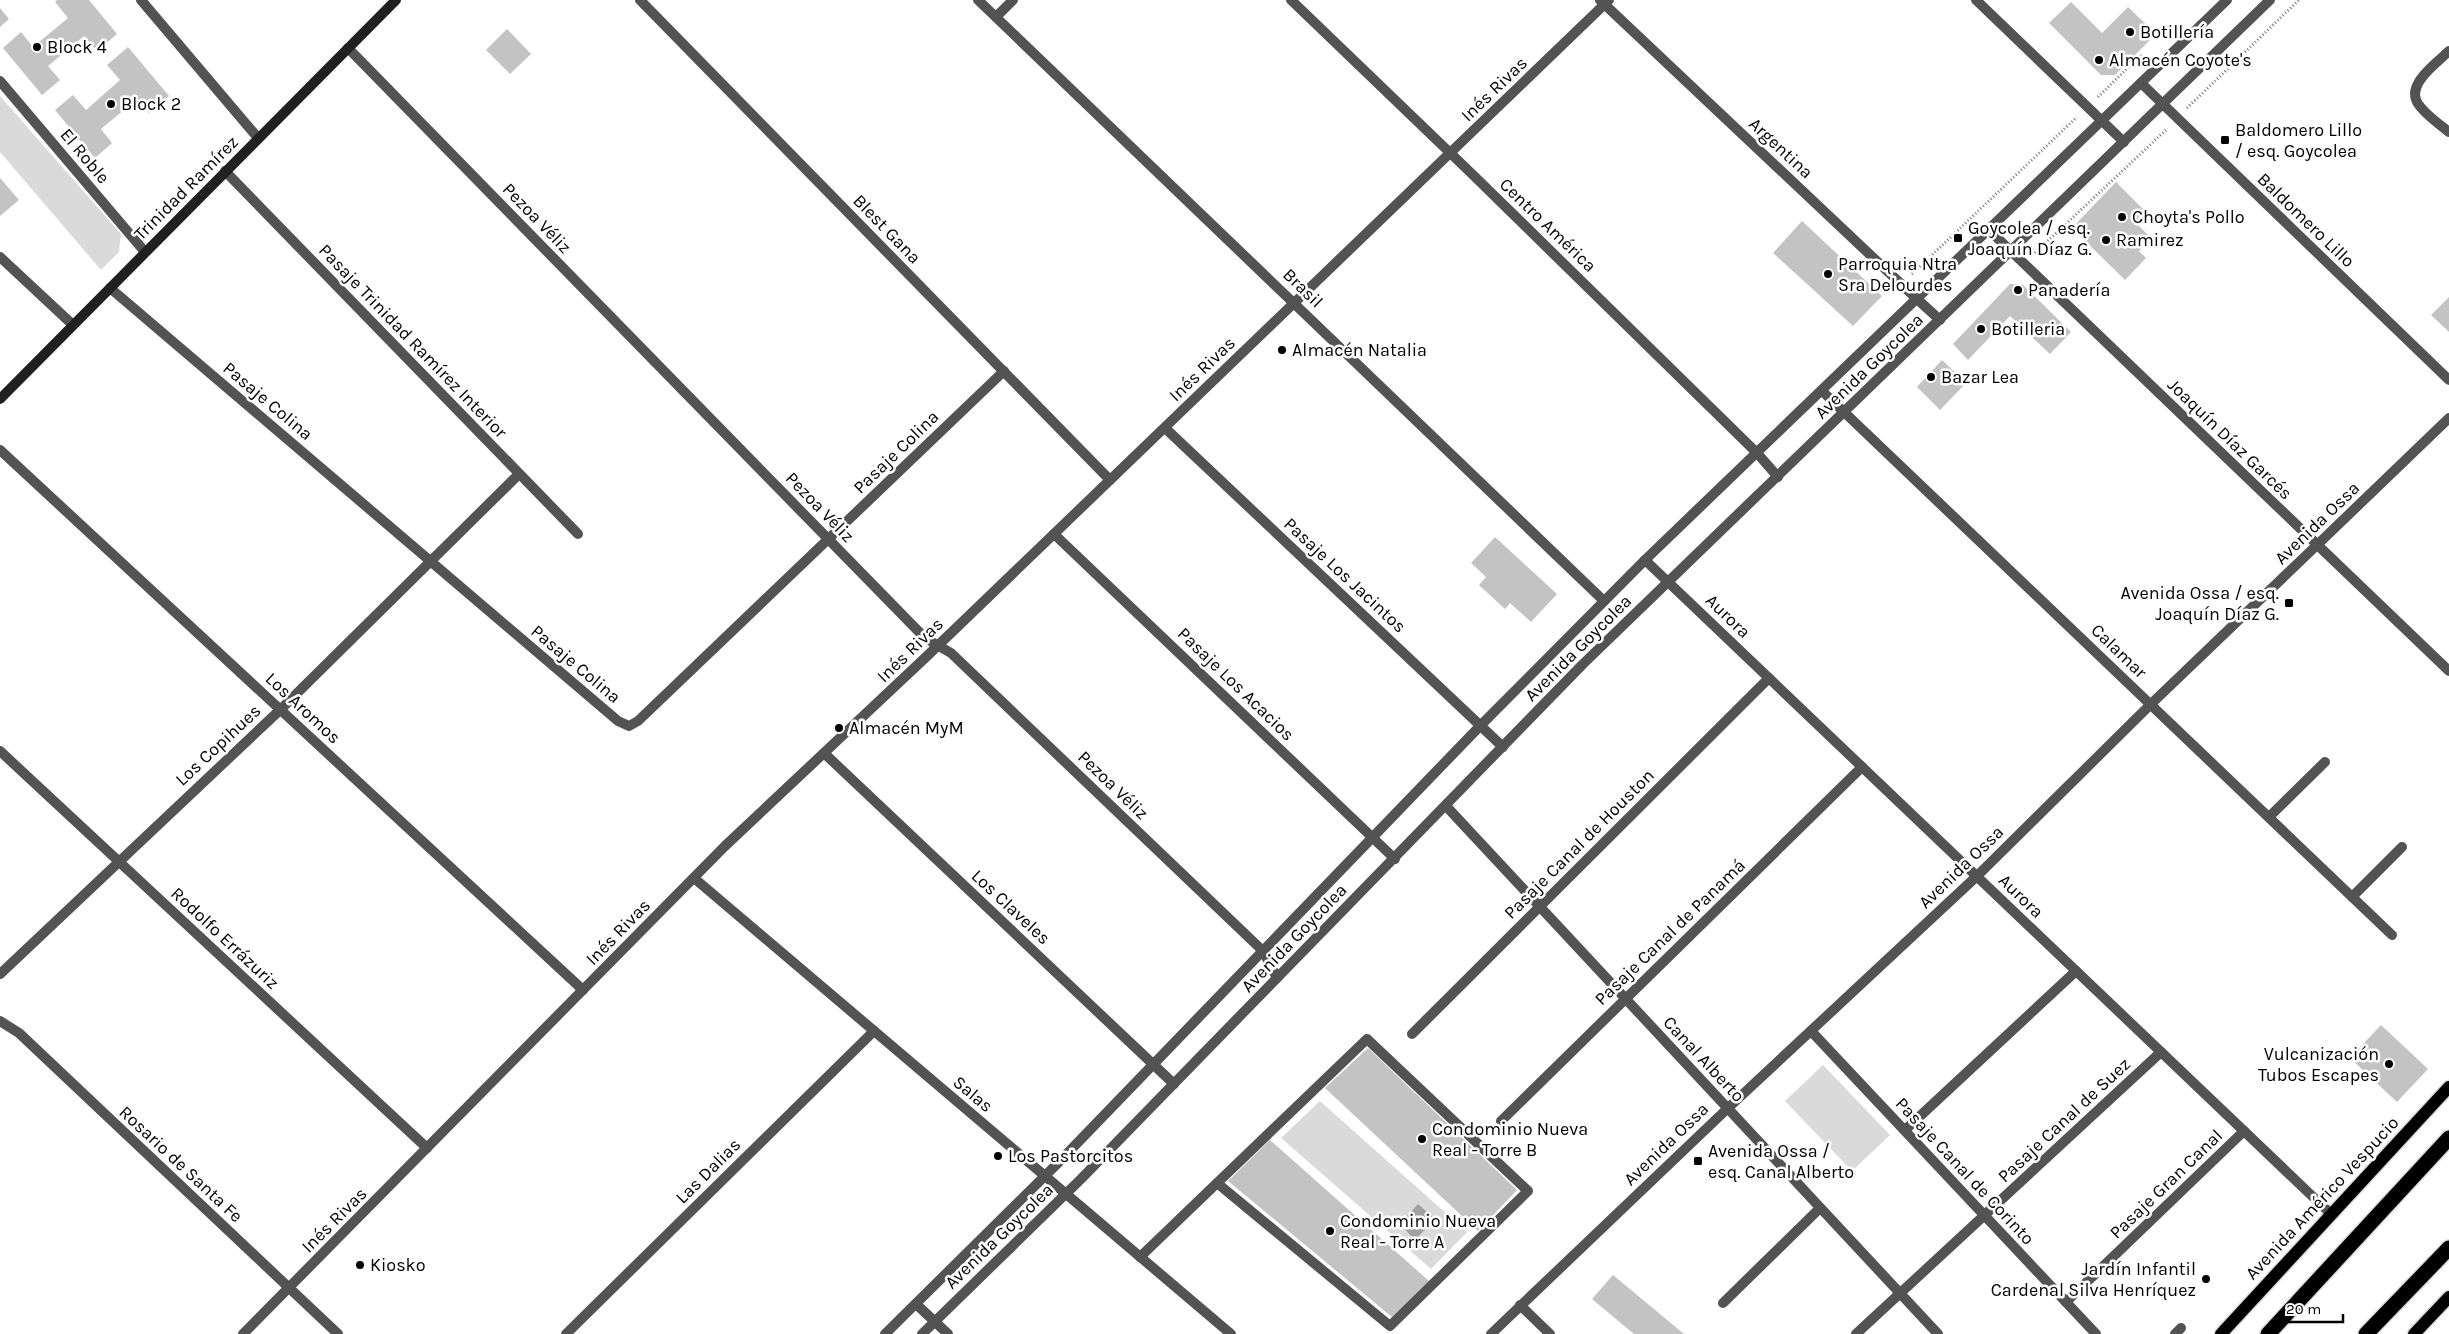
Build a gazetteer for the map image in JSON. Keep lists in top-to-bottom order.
{
  "streets": {
    "main road": ["Trinidad Ramírez", "Avenida Américo Vespucio"],
    "street": [
      "Inés Rivas",
      "Argentina",
      "El Roble",
      "Pezoa Véliz",
      "Baldomero Lillo",
      "Centro América",
      "Blest Gana",
      "Brasil",
      "Pasaje Trinidad Ramírez Interior",
      "Avenida Goycolea",
      "Pasaje Colina",
      "Joaquín Díaz Garcés",
      "Avenida Ossa",
      "Pasaje Los Jacintos",
      "Aurora",
      "Calamar",
      "Pasaje Los Acacios",
      "Los Aromos",
      "Los Copihues",
      "Pasaje Canal de Houston",
      "Los Claveles",
      "Pasaje Canal de Panamá",
      "Rodolfo Errázuriz",
      "Canal Alberto",
      "Salas",
      "Pasaje Canal de Suez",
      "Rosario de Santa Fe",
      "Las Dalias",
      "Pasaje Canal de Corinto",
      "Pasaje Gran Canal"
    ]
  },
  "crossings": [
    ["Inés Rivas", "Argentina"],
    ["Inés Rivas", "Pezoa Véliz"],
    ["Inés Rivas", "Centro América"],
    ["Inés Rivas", "Blest Gana"],
    ["Inés Rivas", "Brasil"],
    ["Inés Rivas", "Pasaje Los Jacintos"],
    ["Inés Rivas", "Pasaje Los Acacios"],
    ["Inés Rivas", "Los Aromos"],
    ["Inés Rivas", "Los Claveles"],
    ["Inés Rivas", "Rodolfo Errázuriz"],
    ["Inés Rivas", "Salas"],
    ["Inés Rivas", "Rosario de Santa Fe"],
    ["Argentina", "Avenida Goycolea"],
    ["El Roble", "Trinidad Ramírez"],
    ["Trinidad Ramírez", "Pezoa Véliz"],
    ["Trinidad Ramírez", "Pasaje Trinidad Ramírez Interior"],
    ["Trinidad Ramírez", "Pasaje Colina"],
    ["Pezoa Véliz", "Avenida Goycolea"],
    ["Pezoa Véliz", "Pasaje Colina"],
    ["Baldomero Lillo", "Avenida Goycolea"],
    ["Centro América", "Avenida Goycolea"],
    ["Blest Gana", "Pasaje Colina"],
    ["Brasil", "Avenida Goycolea"],
    ["Pasaje Trinidad Ramírez Interior", "Los Copihues"],
    ["Avenida Goycolea", "Joaquín Díaz Garcés"],
    ["Avenida Goycolea", "Pasaje Los Jacintos"],
    ["Avenida Goycolea", "Aurora"],
    ["Avenida Goycolea", "Calamar"],
    ["Avenida Goycolea", "Pasaje Los Acacios"],
    ["Avenida Goycolea", "Los Claveles"],
    ["Avenida Goycolea", "Canal Alberto"],
    ["Avenida Goycolea", "Salas"],
    ["Pasaje Colina", "Los Copihues"],
    ["Joaquín Díaz Garcés", "Avenida Ossa"],
    ["Avenida Ossa", "Aurora"],
    ["Avenida Ossa", "Calamar"],
    ["Avenida Ossa", "Canal Alberto"],
    ["Avenida Ossa", "Pasaje Canal de Corinto"],
    ["Aurora", "Pasaje Canal de Houston"],
    ["Aurora", "Pasaje Canal de Panamá"],
    ["Aurora", "Pasaje Canal de Suez"],
    ["Aurora", "Pasaje Gran Canal"],
    ["Aurora", "Avenida Américo Vespucio"],
    ["Los Aromos", "Los Copihues"],
    ["Los Copihues", "Rodolfo Errázuriz"],
    ["Pasaje Canal de Houston", "Canal Alberto"],
    ["Pasaje Canal de Panamá", "Canal Alberto"],
    ["Canal Alberto", "Pasaje Canal de Suez"],
    ["Salas", "Las Dalias"],
    ["Pasaje Canal de Suez", "Pasaje Canal de Corinto"],
    ["Pasaje Canal de Corinto", "Pasaje Gran Canal"]
  ],
  "places": {
    "other": [
      "Botillería",
      "Block 4",
      "Almacén Coyote's",
      "Block 2",
      "Choyta's Pollo",
      "Ramirez",
      "Parroquia Ntra Sra Delourdes",
      "Panadería",
      "Botilleria",
      "Almacén Natalia",
      "Bazar Lea",
      "Almacén MyM",
      "Vulcanización Tubos Escapes",
      "Condominio Nueva Real - Torre B",
      "Los Pastorcitos",
      "Condominio Nueva Real - Torre A",
      "Kiosko",
      "Jardín Infantil Cardenal Silva Henríquez"
    ],
    "transit": [
      "Baldomero Lillo / esq. Goycolea",
      "Goycolea / esq. Joaquín Díaz G.",
      "Avenida Ossa / esq. Joaquín Díaz G.",
      "Avenida Ossa / esq. Canal Alberto"
    ]
  },
  "scale_bar": "20 m"
}
